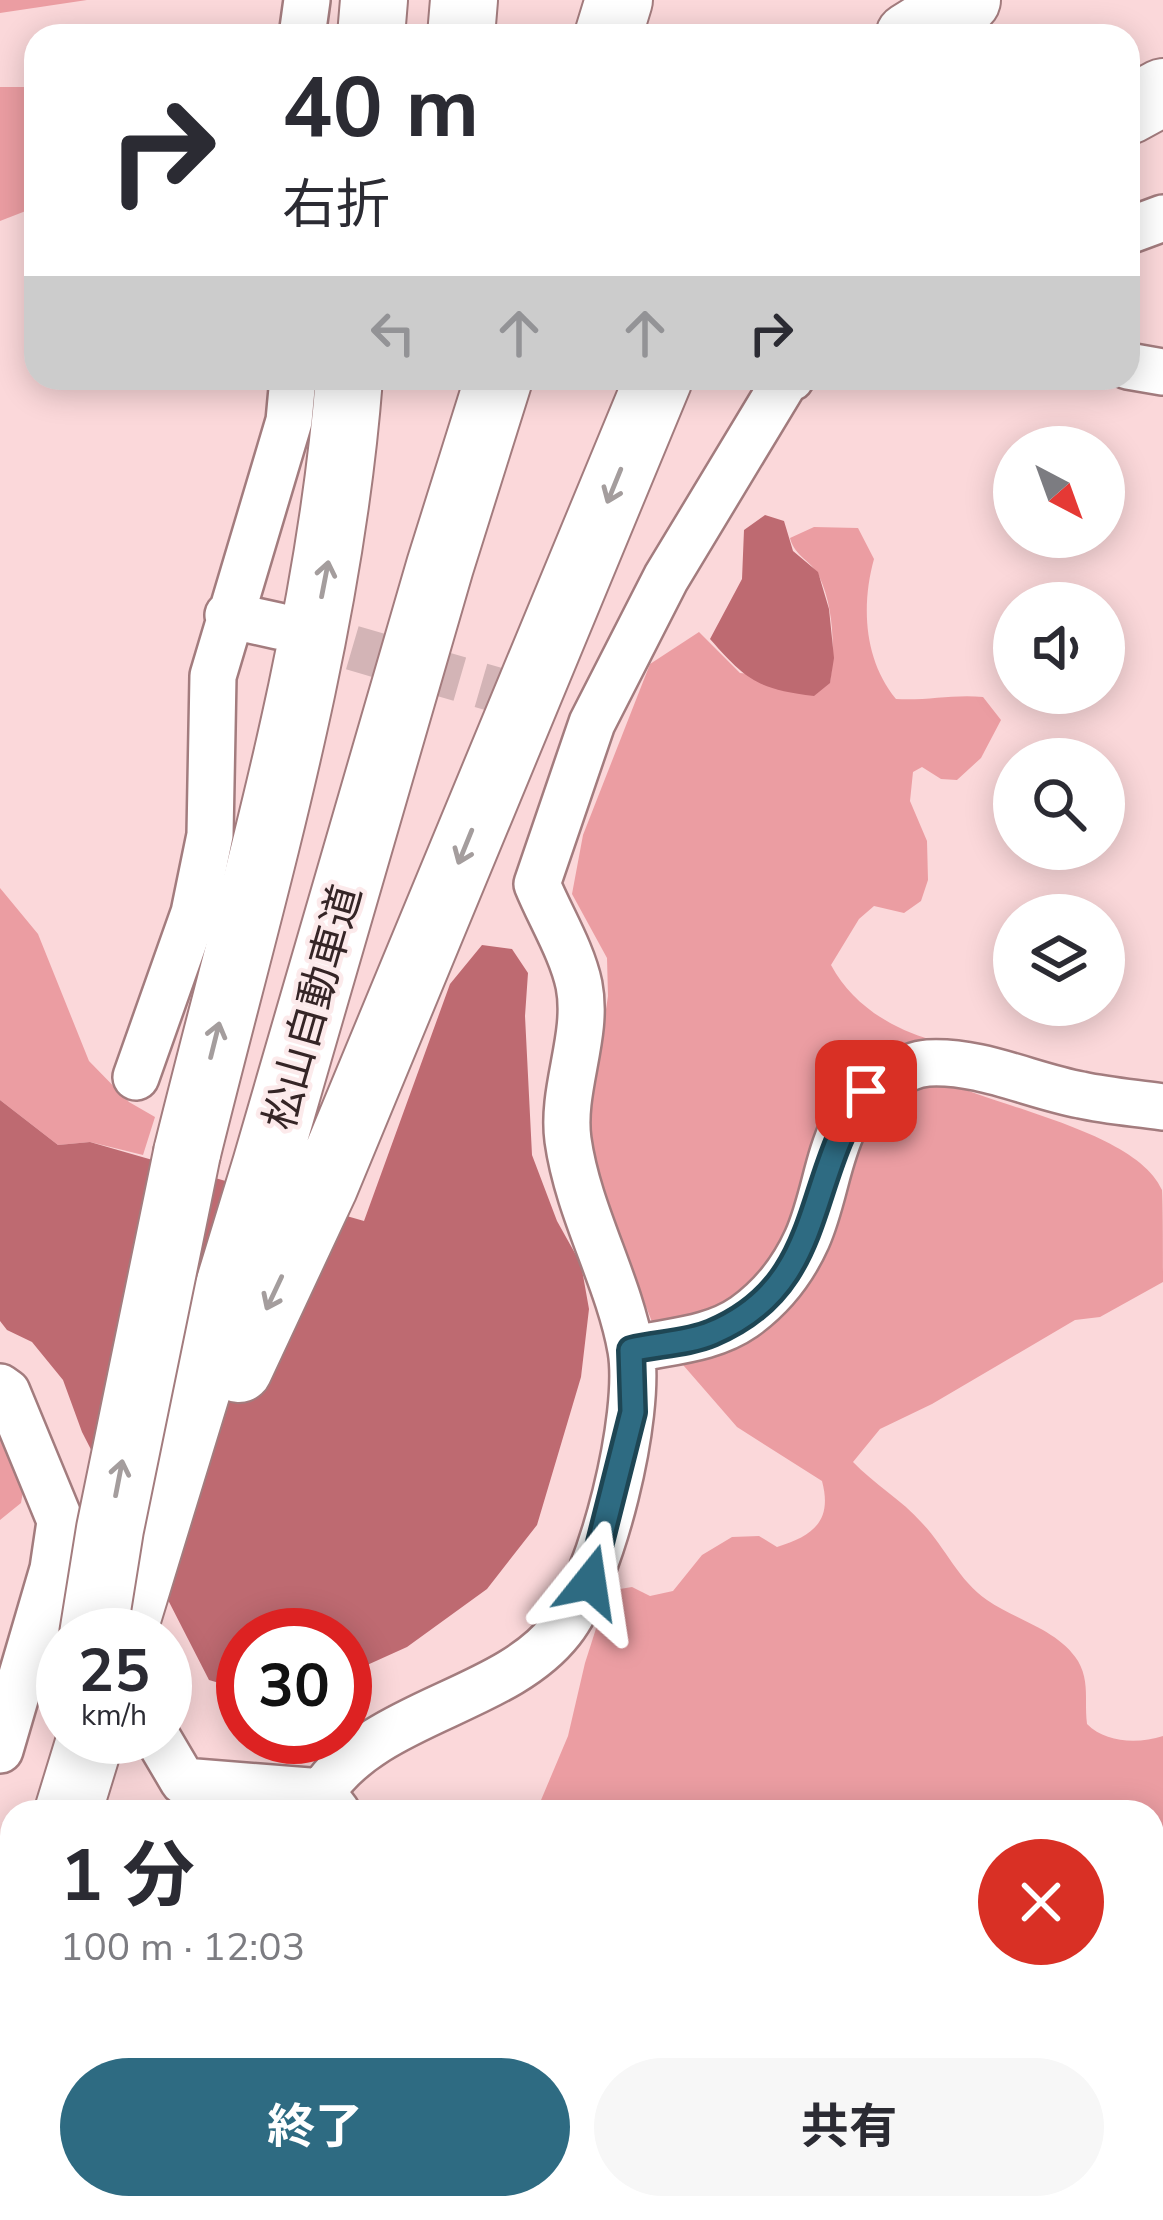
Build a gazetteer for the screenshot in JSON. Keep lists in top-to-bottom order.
{
  "streets": {
    "highway": ["松山自動車道"]
  },
  "north": "bottom right",
  "page": {
    "turn": ["40 m", "右折"],
    "speed": "25 km/h",
    "limit": "30",
    "heading": ["1 分", "100 m · 12:03"],
    "buttons": ["終了", "共有"]
  }
}
